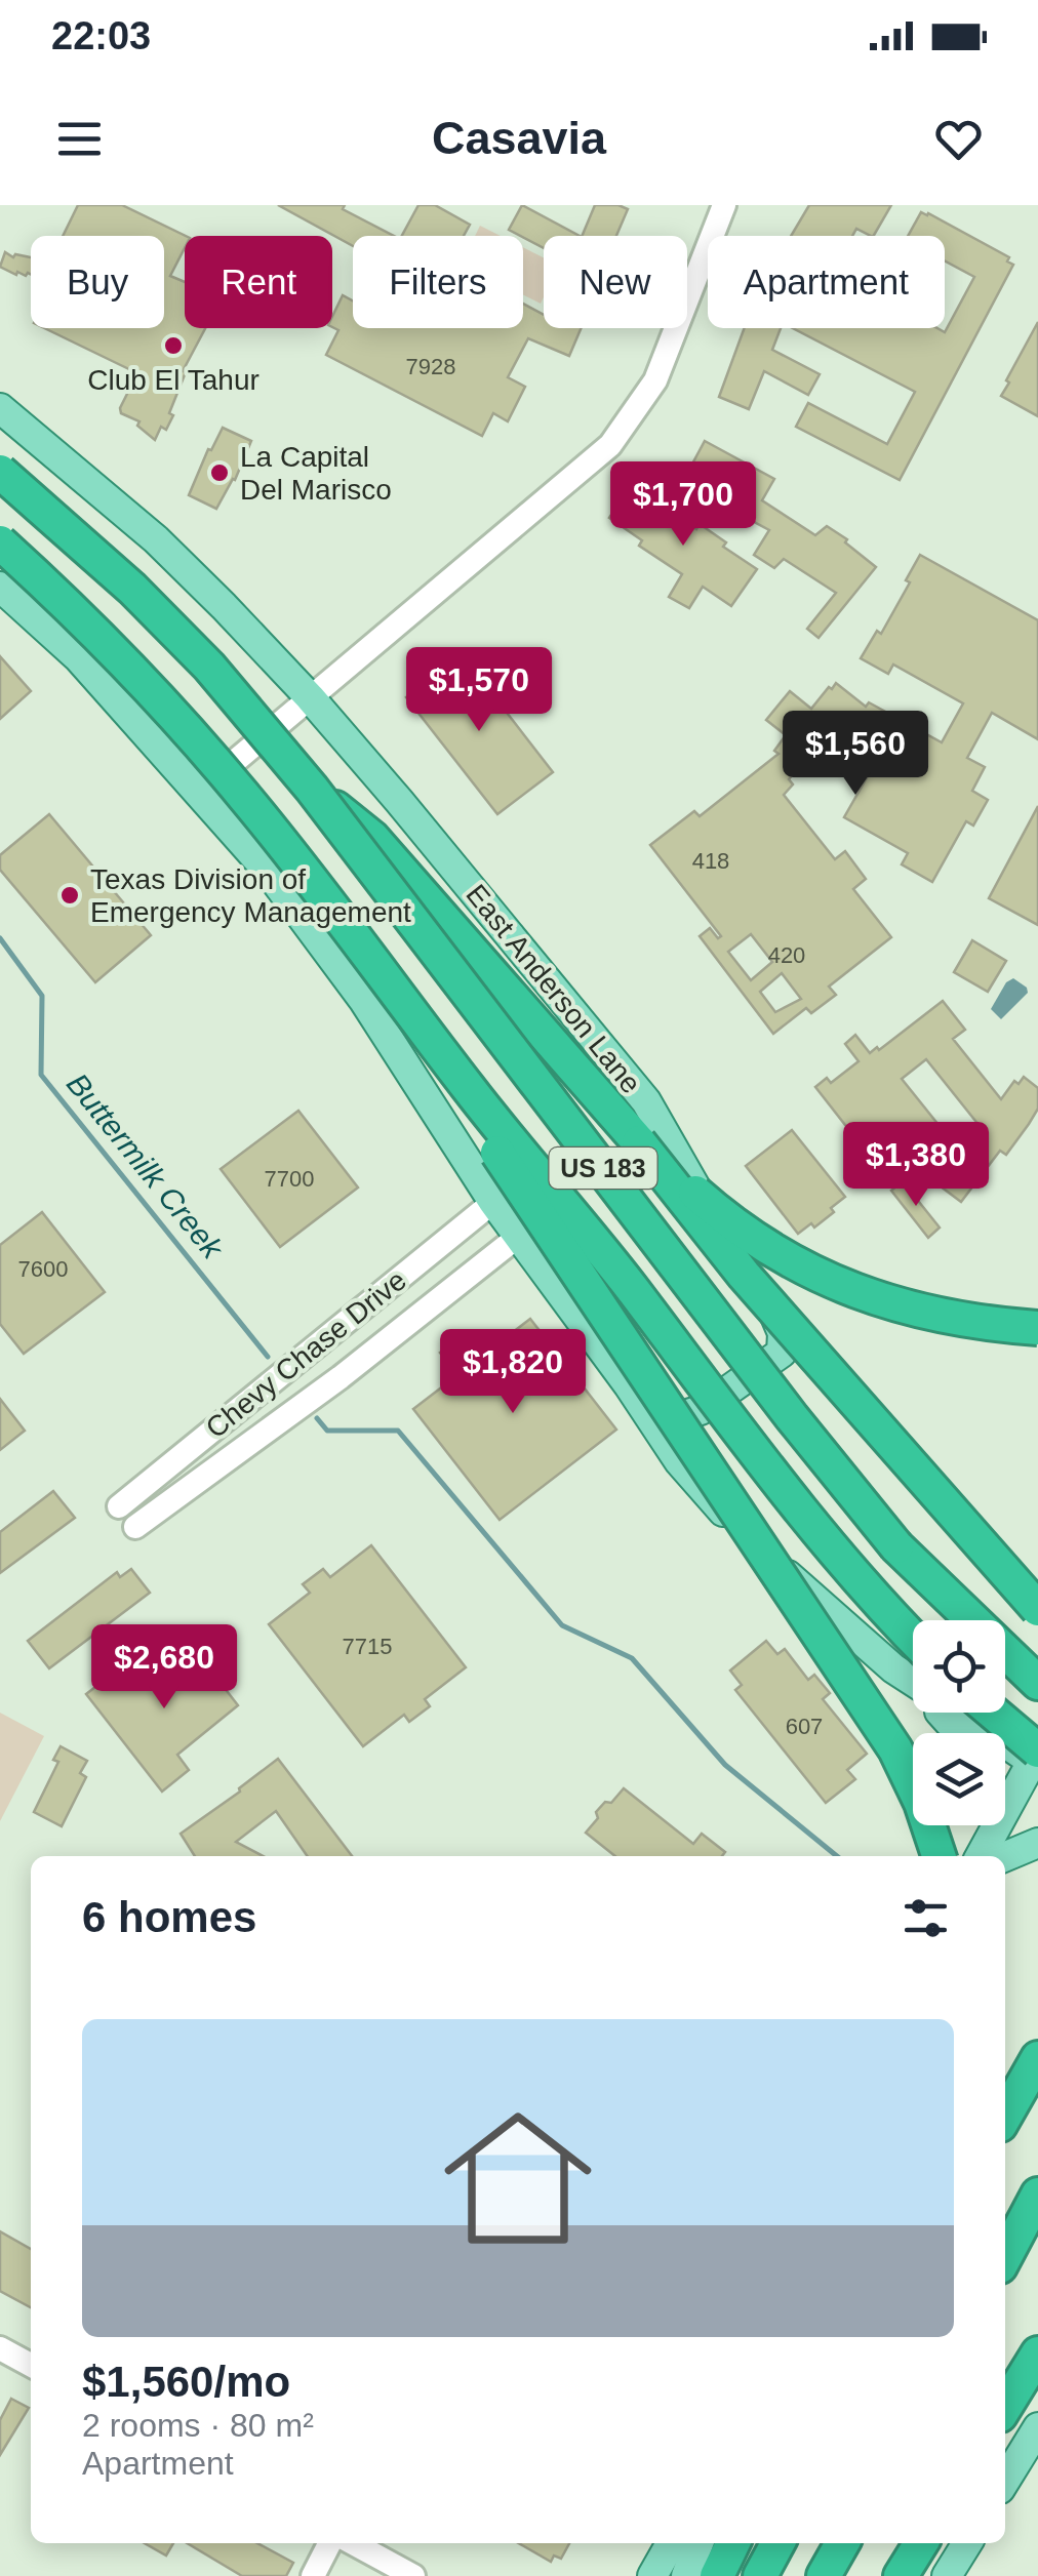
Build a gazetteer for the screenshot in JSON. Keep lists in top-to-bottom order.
{
  "streets": {
    "highway": ["US 183"],
    "main road": ["East Anderson Lane"],
    "street": ["Chevy Chase Drive"]
  },
  "water": ["Buttermilk Creek"],
  "places": ["Club El Tahur", "La Capital Del Marisco", "Texas Division of Emergency Management"],
  "house_numbers": [
    "7928",
    "418",
    "420",
    "7700",
    "7600",
    "7715",
    "607"
  ],
  "page": {
    "status": "22:03",
    "header": "Casavia",
    "chip": [
      "Buy",
      "Rent",
      "Filters",
      "New",
      "Apartment"
    ],
    "price": [
      "$1,700",
      "$1,570",
      "$1,560",
      "$1,380",
      "$1,820",
      "$2,680"
    ],
    "heading": "6 homes",
    "list": [
      {
        "name": "$1,560/mo",
        "note": "2 rooms · 80 m² · Apartment"
      }
    ]
  }
}
